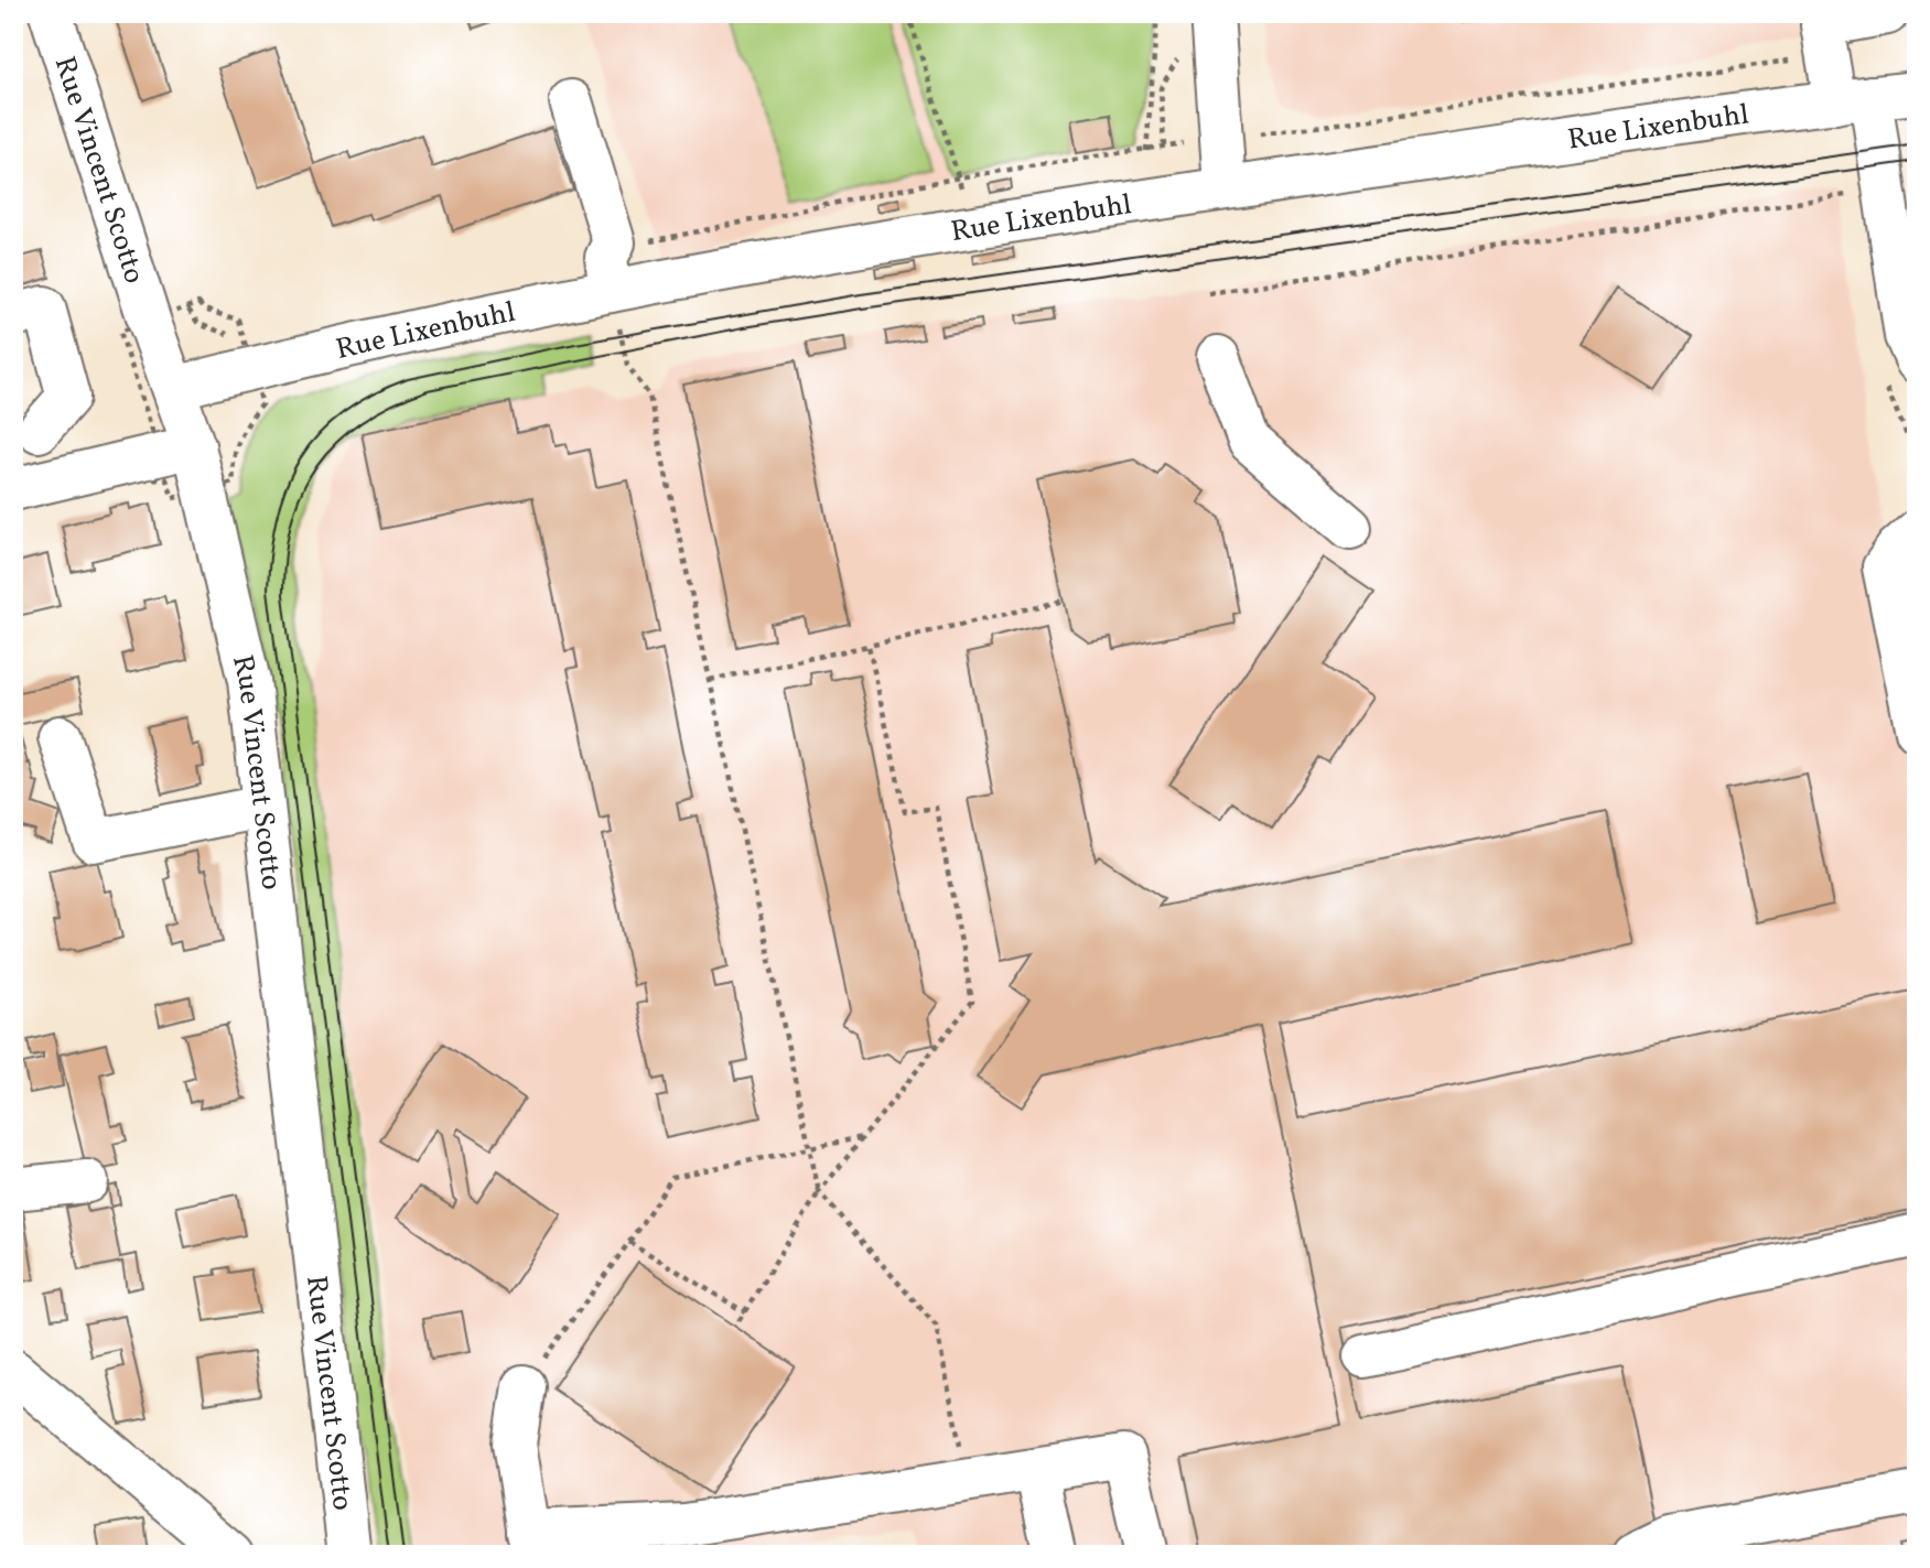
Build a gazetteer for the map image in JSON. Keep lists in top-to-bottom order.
{
  "streets": {
    "street": ["Rue Lixenbuhl", "Rue Vincent Scotto"]
  },
  "crossings": [
    ["Rue Lixenbuhl", "Rue Vincent Scotto"]
  ]
}
